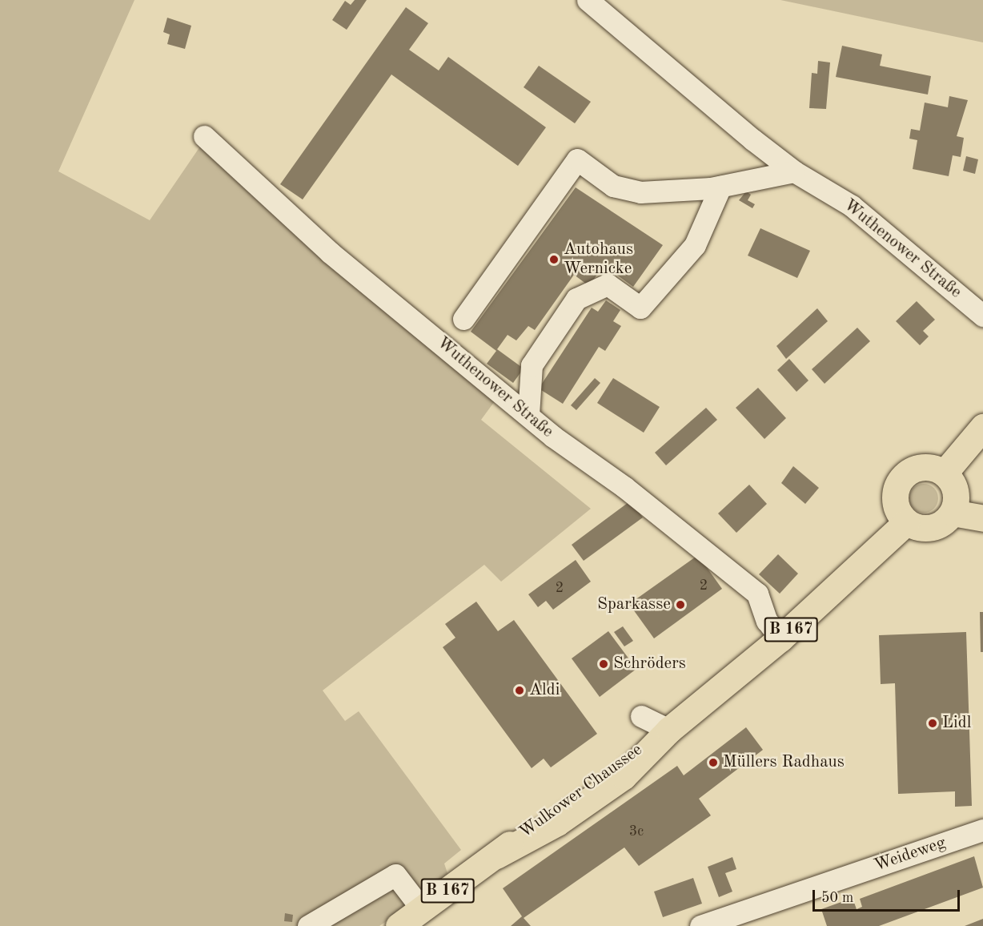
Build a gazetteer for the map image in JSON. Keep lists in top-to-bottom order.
{
  "streets": {
    "main road": ["B 167", "Wulkower Chaussee"],
    "street": ["Wuthenower Straße", "Weideweg"]
  },
  "crossings": [
    ["Wuthenower Straße", "Wulkower Chaussee"]
  ],
  "places": [
    "Autohaus Wernicke",
    "Sparkasse",
    "Schröders",
    "Aldi",
    "Lidl",
    "Müllers Radhaus"
  ],
  "house_numbers": ["2", "2", "3c"],
  "scale_bar": "50 m"
}
